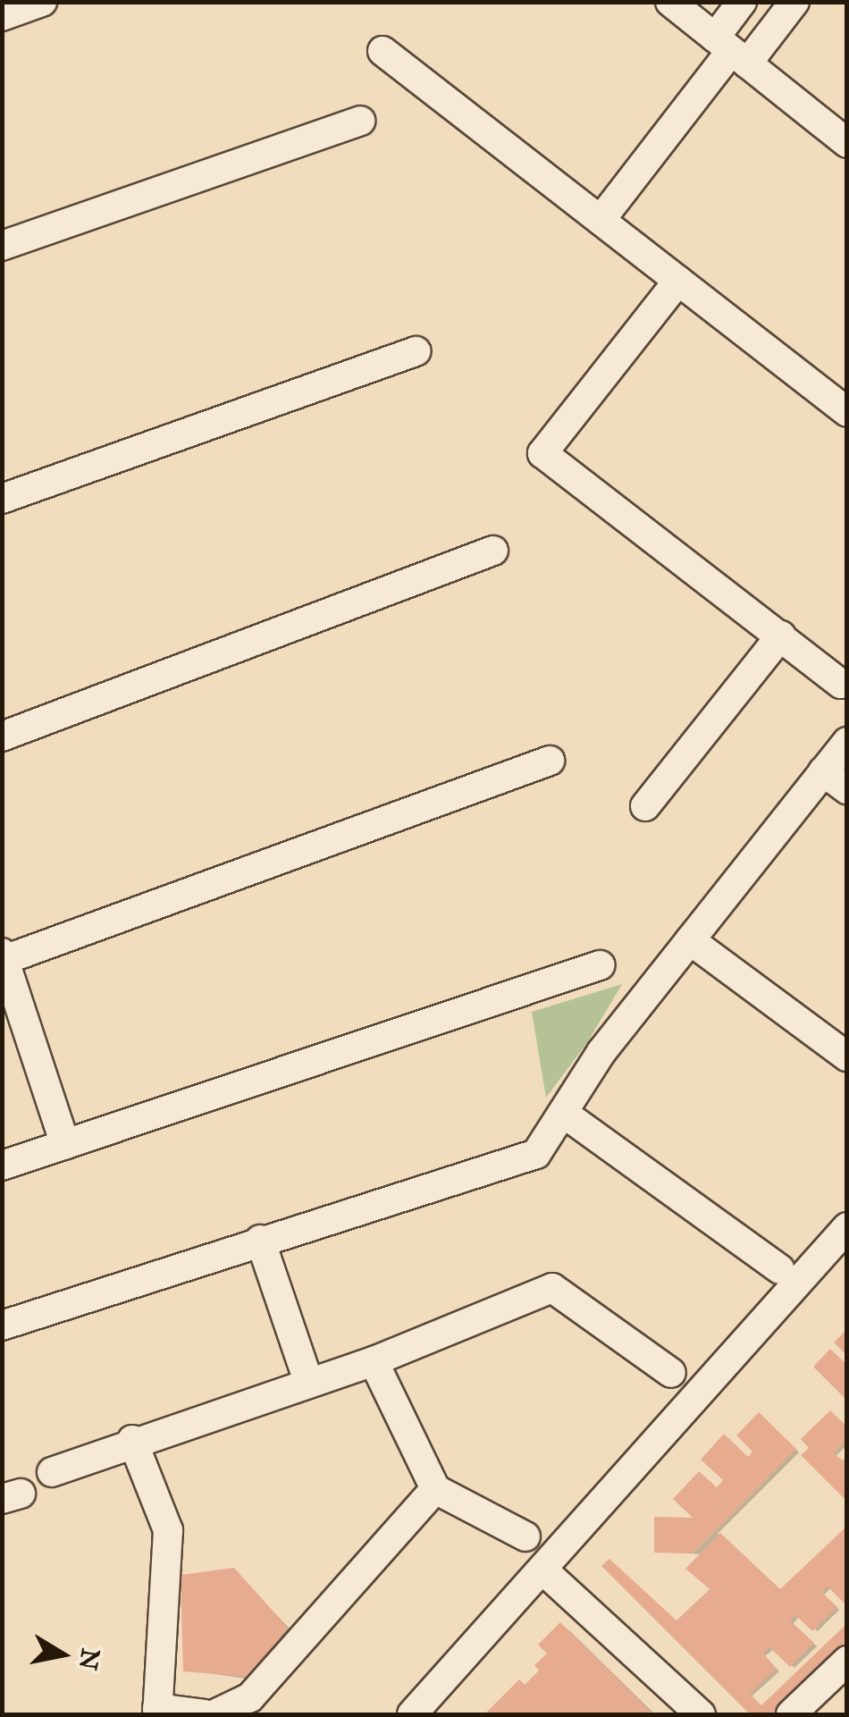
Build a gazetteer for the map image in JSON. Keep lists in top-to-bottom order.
{
  "north": "right"
}
